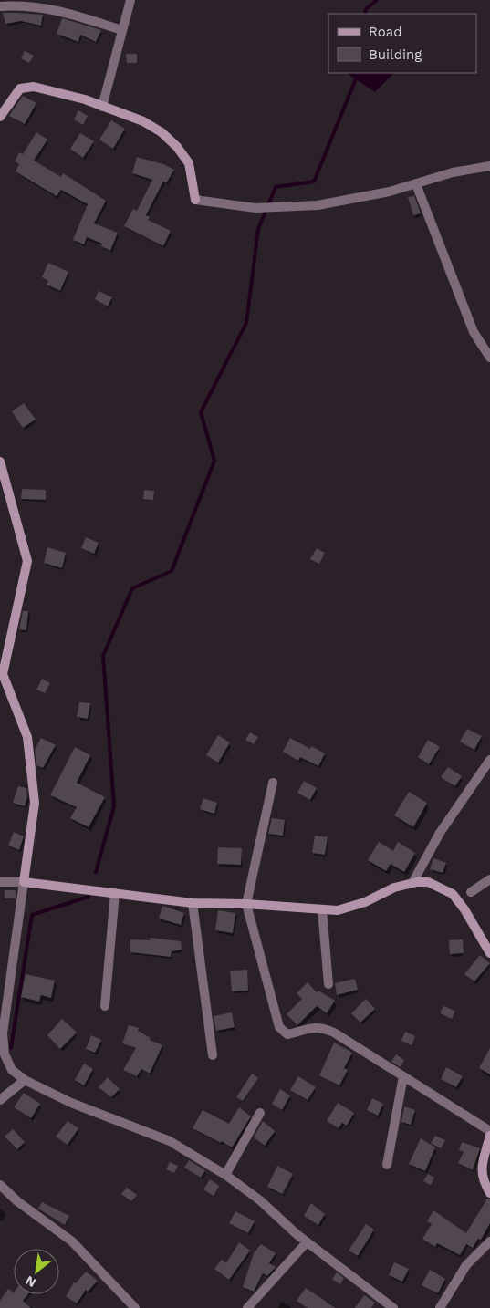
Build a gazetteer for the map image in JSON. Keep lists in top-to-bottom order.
{
  "legend": ["Road", "Building"],
  "north": "bottom left"
}
